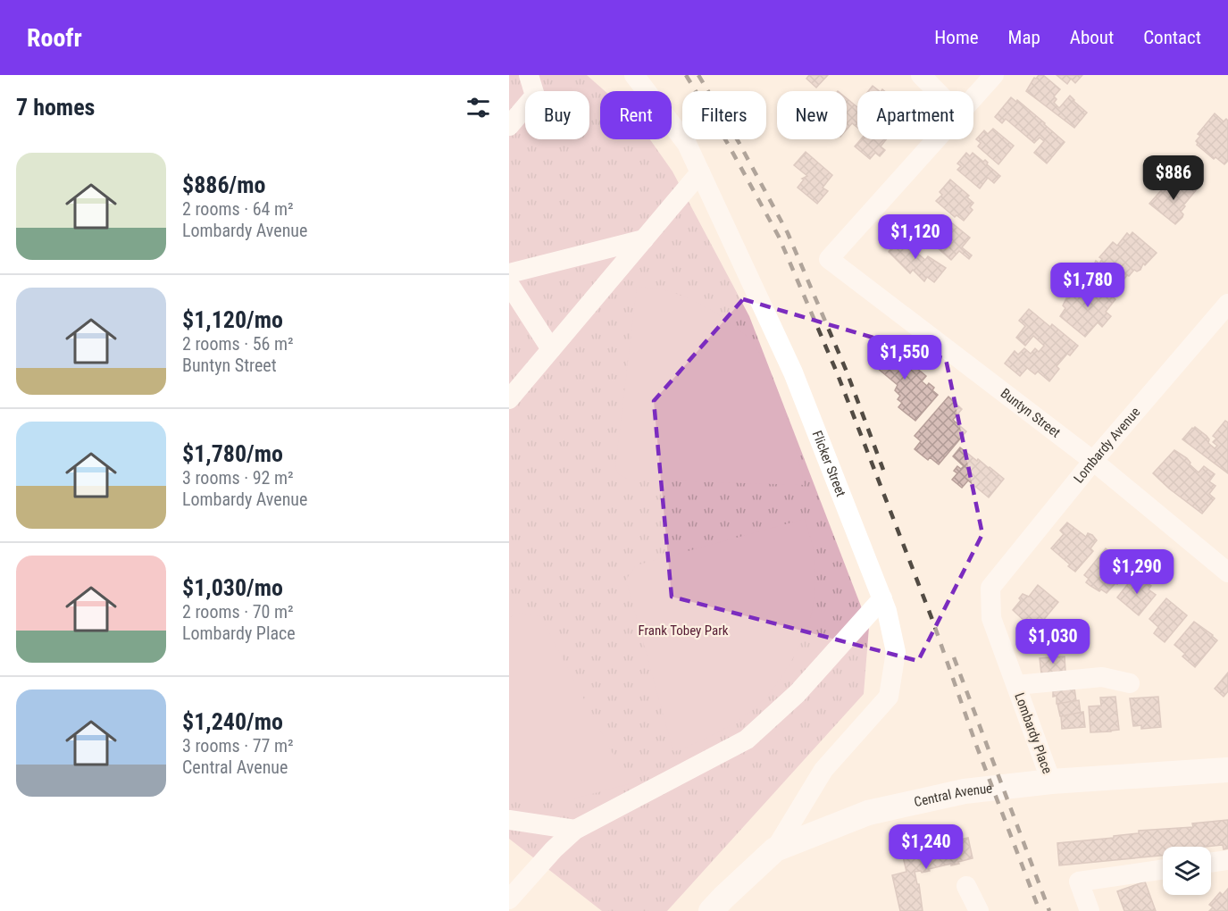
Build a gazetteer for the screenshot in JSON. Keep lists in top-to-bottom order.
{
  "streets": {
    "main road": ["Central Avenue"],
    "street": [
      "Buntyn Street",
      "Lombardy Avenue",
      "Flicker Street",
      "Lombardy Place"
    ]
  },
  "crossings": [
    ["Buntyn Street", "Lombardy Avenue"],
    ["Lombardy Avenue", "Lombardy Place"],
    ["Flicker Street", "Central Avenue"],
    ["Lombardy Place", "Central Avenue"]
  ],
  "parks": ["Frank Tobey Park"],
  "page": {
    "header": "Roofr",
    "nav": [
      "Home",
      "Map",
      "About",
      "Contact"
    ],
    "heading": "7 homes",
    "chip": [
      "Buy",
      "Rent",
      "Filters",
      "New",
      "Apartment"
    ],
    "list": [
      {
        "name": "$886/mo",
        "note": "2 rooms · 64 m² · Lombardy Avenue"
      },
      {
        "name": "$1,120/mo",
        "note": "2 rooms · 56 m² · Buntyn Street"
      },
      {
        "name": "$1,780/mo",
        "note": "3 rooms · 92 m² · Lombardy Avenue"
      },
      {
        "name": "$1,030/mo",
        "note": "2 rooms · 70 m² · Lombardy Place"
      },
      {
        "name": "$1,240/mo",
        "note": "3 rooms · 77 m² · Central Avenue"
      }
    ],
    "price": [
      "$886",
      "$1,120",
      "$1,780",
      "$1,550",
      "$1,290",
      "$1,030",
      "$1,240"
    ]
  }
}
